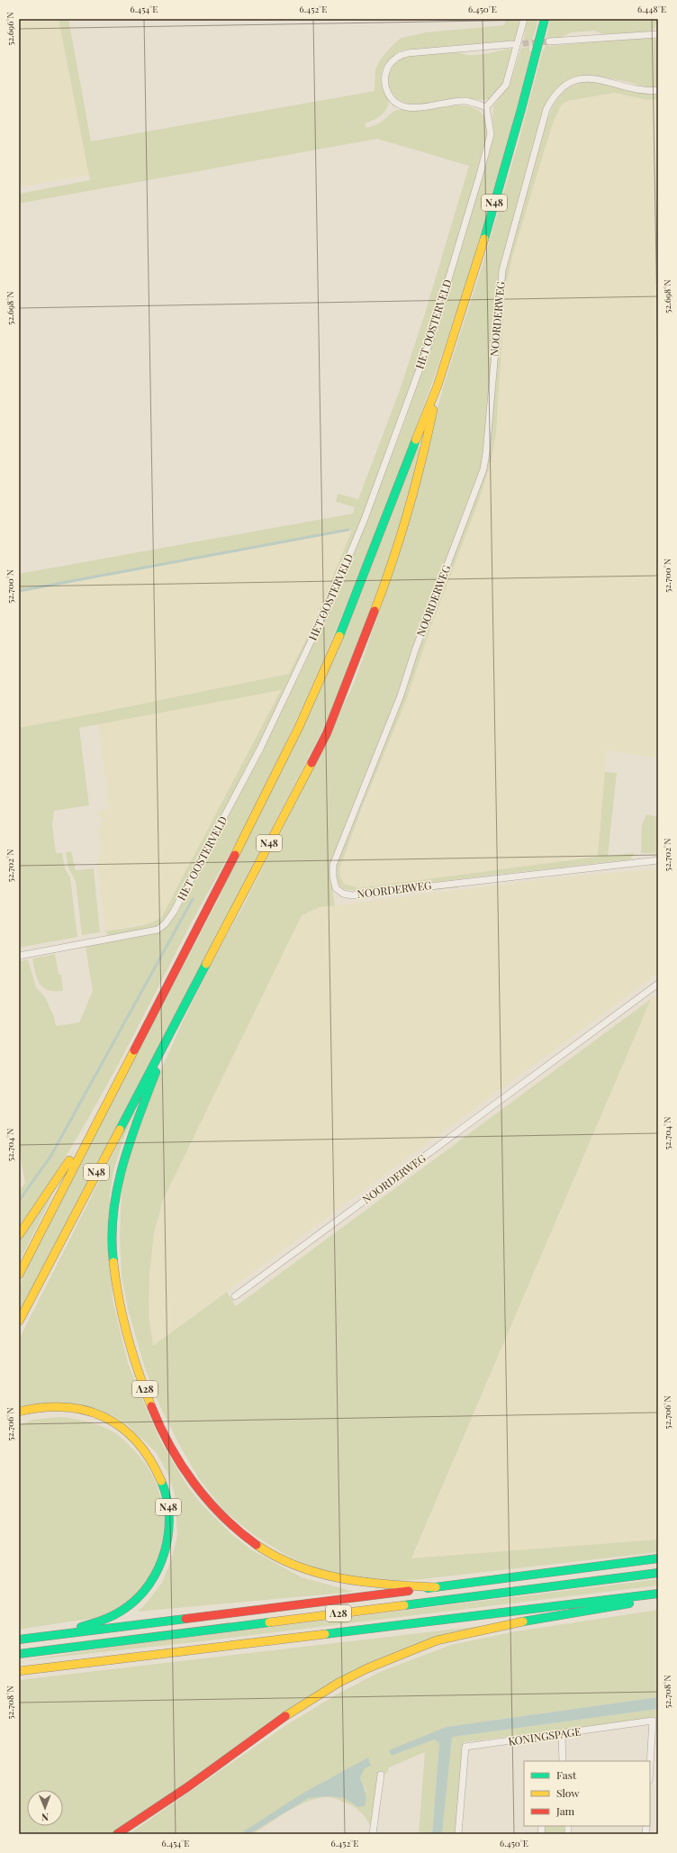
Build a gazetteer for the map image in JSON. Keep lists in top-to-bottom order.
{
  "streets": {
    "highway": ["N48", "A28"],
    "street": ["NOORDERWEG", "HET OOSTERVELD", "KONINGSPAGE"]
  },
  "crossings": [
    ["N48", "A28"]
  ],
  "legend": ["Fast", "Slow", "Jam"],
  "north": "bottom",
  "coordinates": [
    "6.454°E",
    "6.452°E",
    "6.450°E",
    "6.448°E",
    "52.696°N",
    "52.698°N",
    "52.700°N",
    "52.702°N",
    "52.704°N",
    "52.706°N",
    "52.708°N"
  ]
}
